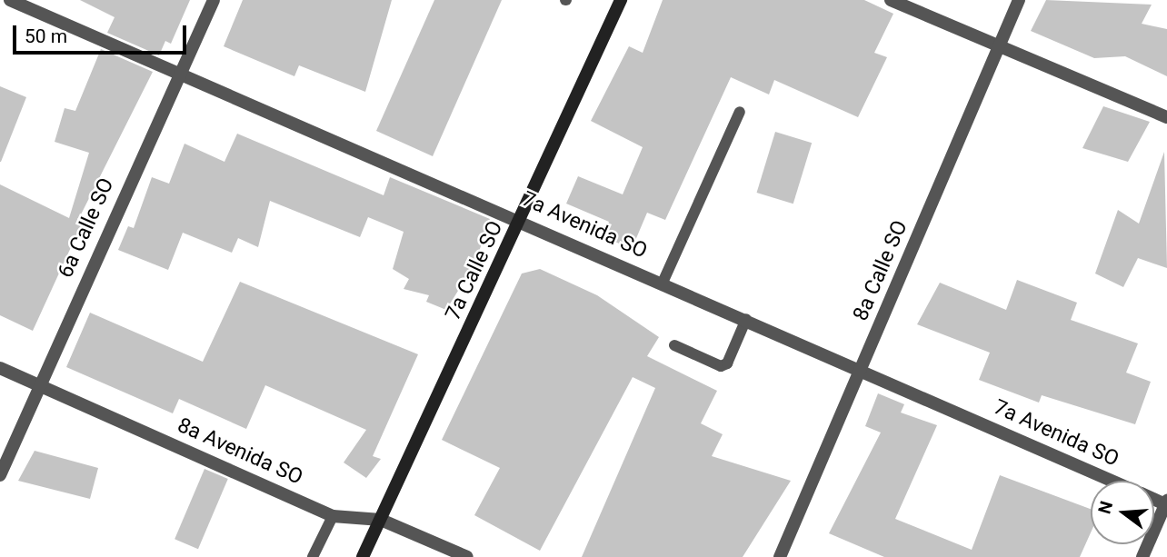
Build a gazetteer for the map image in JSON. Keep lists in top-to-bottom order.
{
  "streets": {
    "main road": ["7a Calle SO"],
    "street": [
      "7a Avenida SO",
      "6a Calle SO",
      "8a Calle SO",
      "8a Avenida SO"
    ]
  },
  "crossings": [
    ["7a Avenida SO", "6a Calle SO"],
    ["7a Avenida SO", "7a Calle SO"],
    ["7a Avenida SO", "8a Calle SO"],
    ["6a Calle SO", "8a Avenida SO"],
    ["7a Calle SO", "8a Avenida SO"]
  ],
  "scale_bar": "50 m",
  "north": "left"
}
